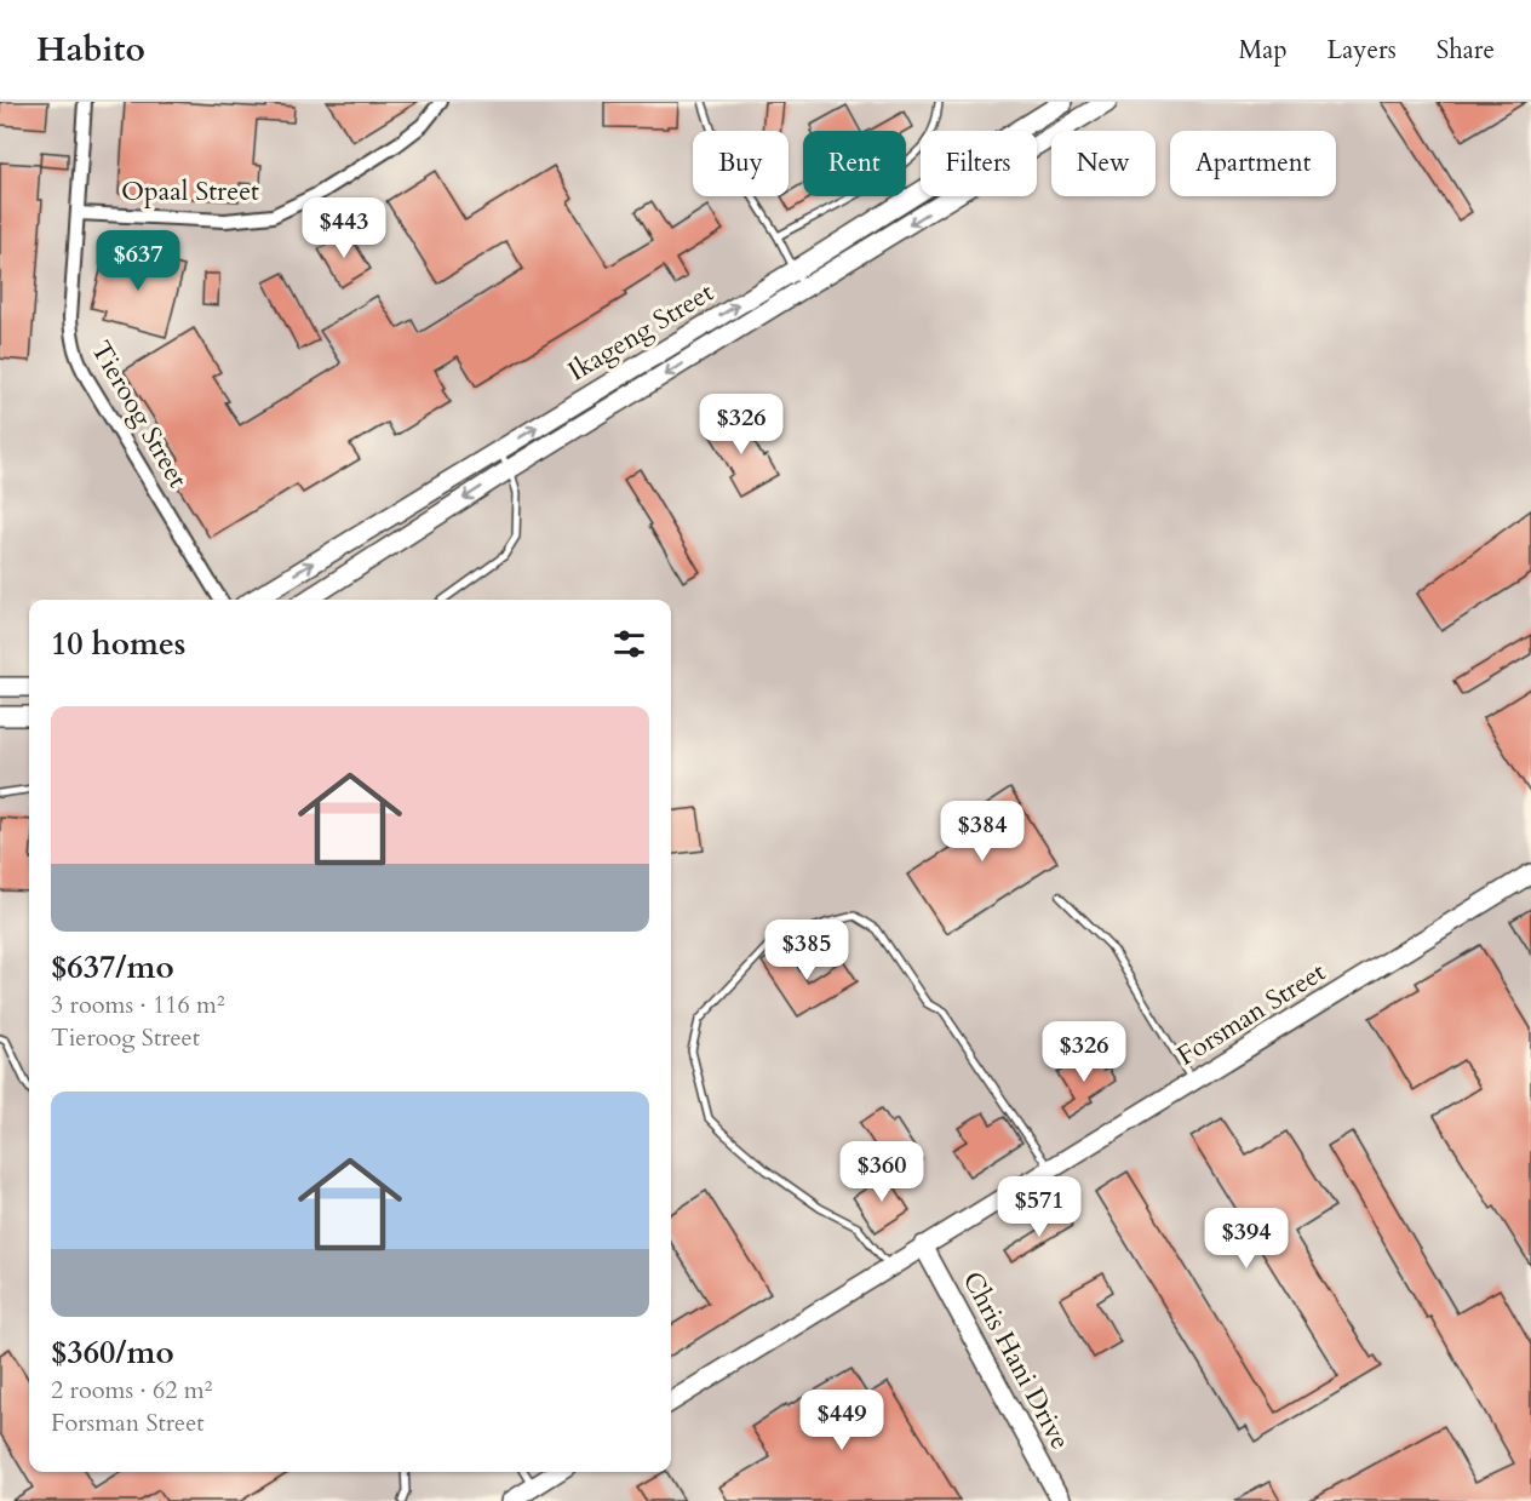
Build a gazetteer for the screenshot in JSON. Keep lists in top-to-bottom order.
{
  "streets": {
    "street": [
      "Opaal Street",
      "Ikageng Street",
      "Tieroog Street",
      "Forsman Street",
      "Chris Hani Drive"
    ]
  },
  "crossings": [
    ["Opaal Street", "Tieroog Street"],
    ["Forsman Street", "Chris Hani Drive"]
  ],
  "page": {
    "header": "Habito",
    "nav": ["Map", "Layers", "Share"],
    "chip": [
      "Buy",
      "Rent",
      "Filters",
      "New",
      "Apartment"
    ],
    "price": [
      "$443",
      "$637",
      "$326",
      "$384",
      "$385",
      "$326",
      "$360",
      "$571",
      "$394",
      "$449"
    ],
    "heading": "10 homes",
    "list": [
      {
        "name": "$637/mo",
        "note": "3 rooms · 116 m² · Tieroog Street"
      },
      {
        "name": "$360/mo",
        "note": "2 rooms · 62 m² · Forsman Street"
      }
    ]
  }
}
